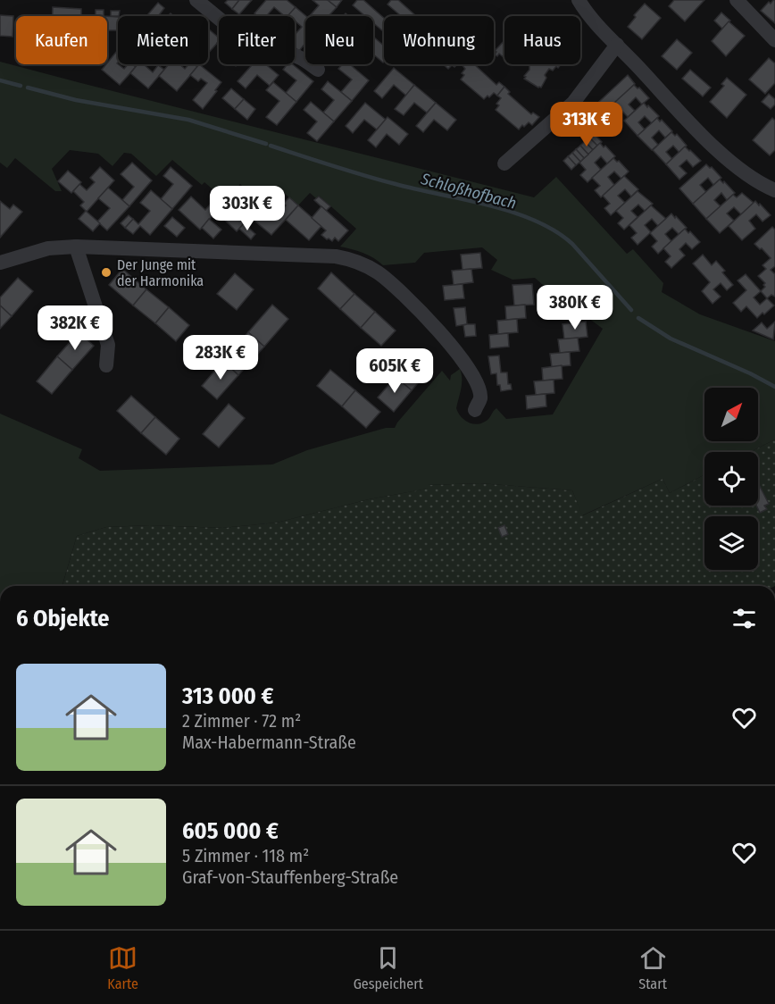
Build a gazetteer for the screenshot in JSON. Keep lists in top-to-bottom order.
{
  "water": ["Schloßhofbach"],
  "places": ["Der Junge mit der Harmonika"],
  "north": "top right",
  "page": {
    "chip": [
      "Kaufen",
      "Mieten",
      "Filter",
      "Neu",
      "Wohnung",
      "Haus"
    ],
    "price": [
      "313K €",
      "303K €",
      "380K €",
      "382K €",
      "283K €",
      "605K €"
    ],
    "heading": "6 Objekte",
    "list": [
      {
        "name": "313 000 €",
        "note": "2 Zimmer · 72 m² · Max-Habermann-Straße"
      },
      {
        "name": "605 000 €",
        "note": "5 Zimmer · 118 m² · Graf-von-Stauffenberg-Straße"
      }
    ],
    "tabs": ["Karte", "Gespeichert", "Start"]
  }
}
